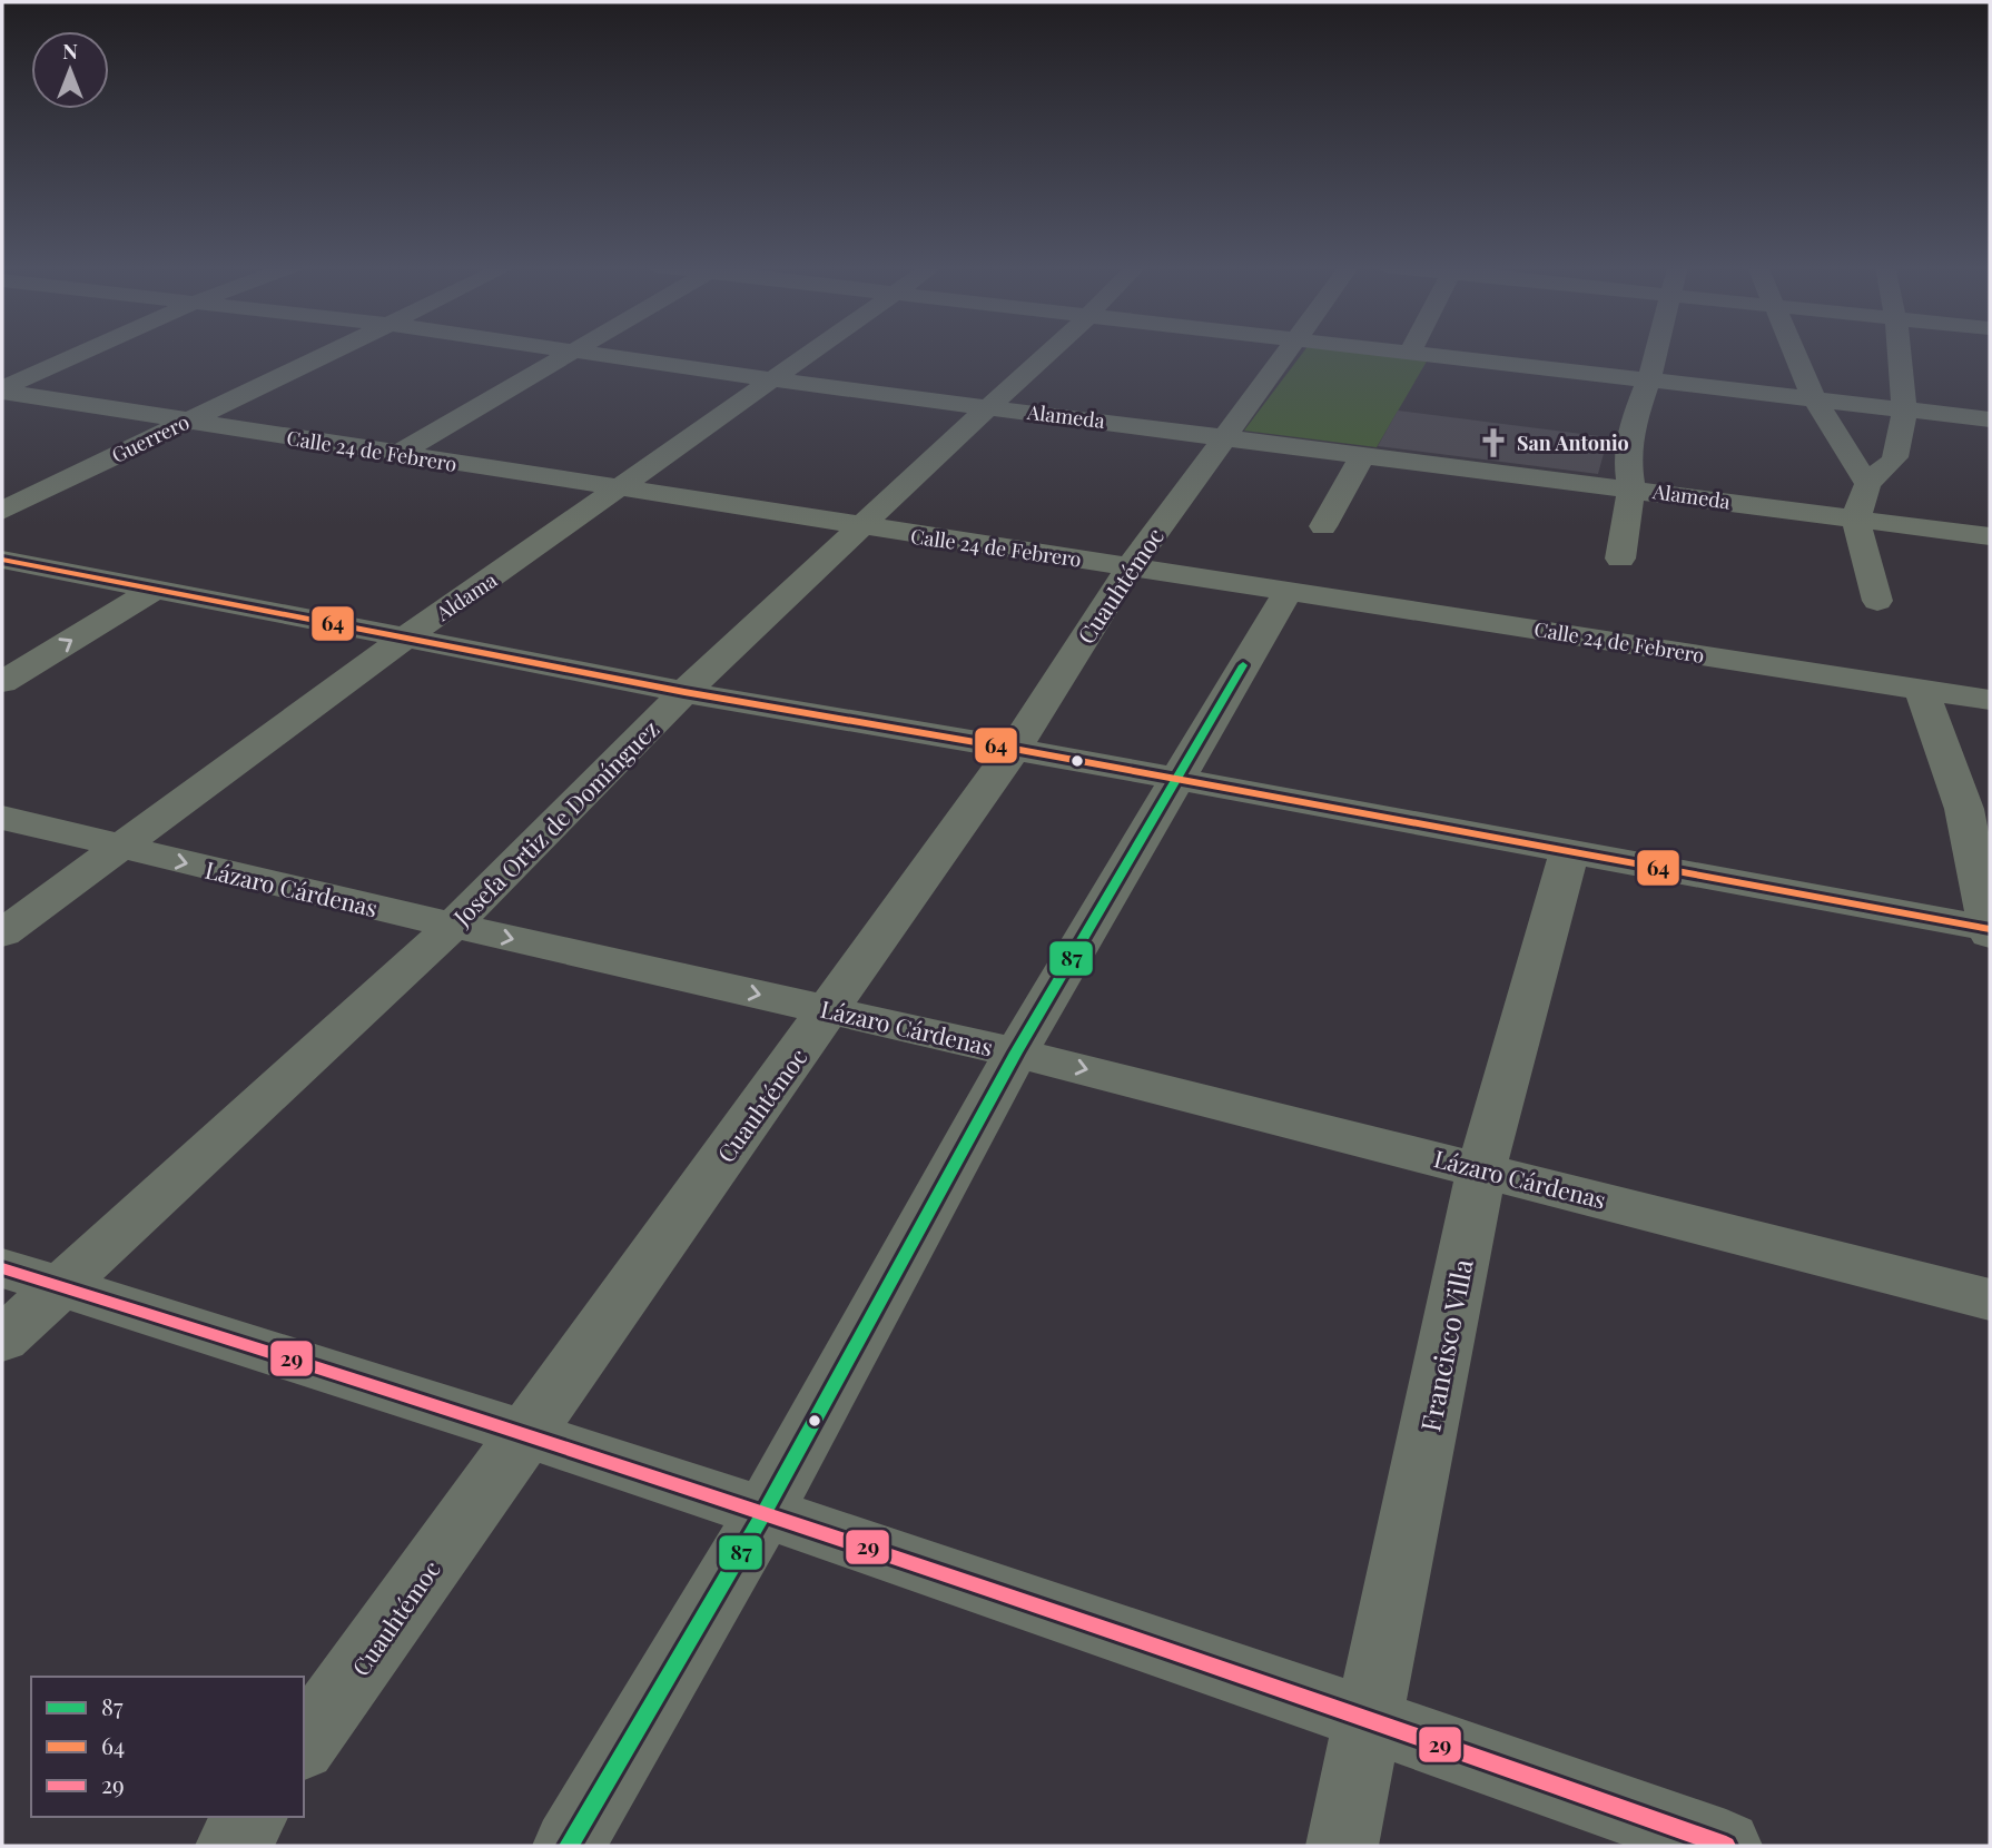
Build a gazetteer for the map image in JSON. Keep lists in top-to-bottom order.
{
  "streets": {
    "street": [
      "Alameda",
      "Guerrero",
      "Calle 24 de Febrero",
      "Cuauhtémoc",
      "Aldama",
      "Josefa Ortiz de Domínguez",
      "Lázaro Cárdenas",
      "Francisco Villa"
    ]
  },
  "crossings": [
    ["Alameda", "Cuauhtémoc"],
    ["Alameda", "Aldama"],
    ["Alameda", "Josefa Ortiz de Domínguez"],
    ["Guerrero", "Calle 24 de Febrero"],
    ["Calle 24 de Febrero", "Cuauhtémoc"],
    ["Calle 24 de Febrero", "Aldama"],
    ["Calle 24 de Febrero", "Josefa Ortiz de Domínguez"],
    ["Cuauhtémoc", "Lázaro Cárdenas"],
    ["Aldama", "Lázaro Cárdenas"],
    ["Josefa Ortiz de Domínguez", "Lázaro Cárdenas"],
    ["Lázaro Cárdenas", "Francisco Villa"]
  ],
  "places": {
    "church": ["San Antonio"]
  },
  "lines": ["transit line 64", "transit line 87", "transit line 29"],
  "legend": ["87", "64", "29"],
  "north": "top"
}
